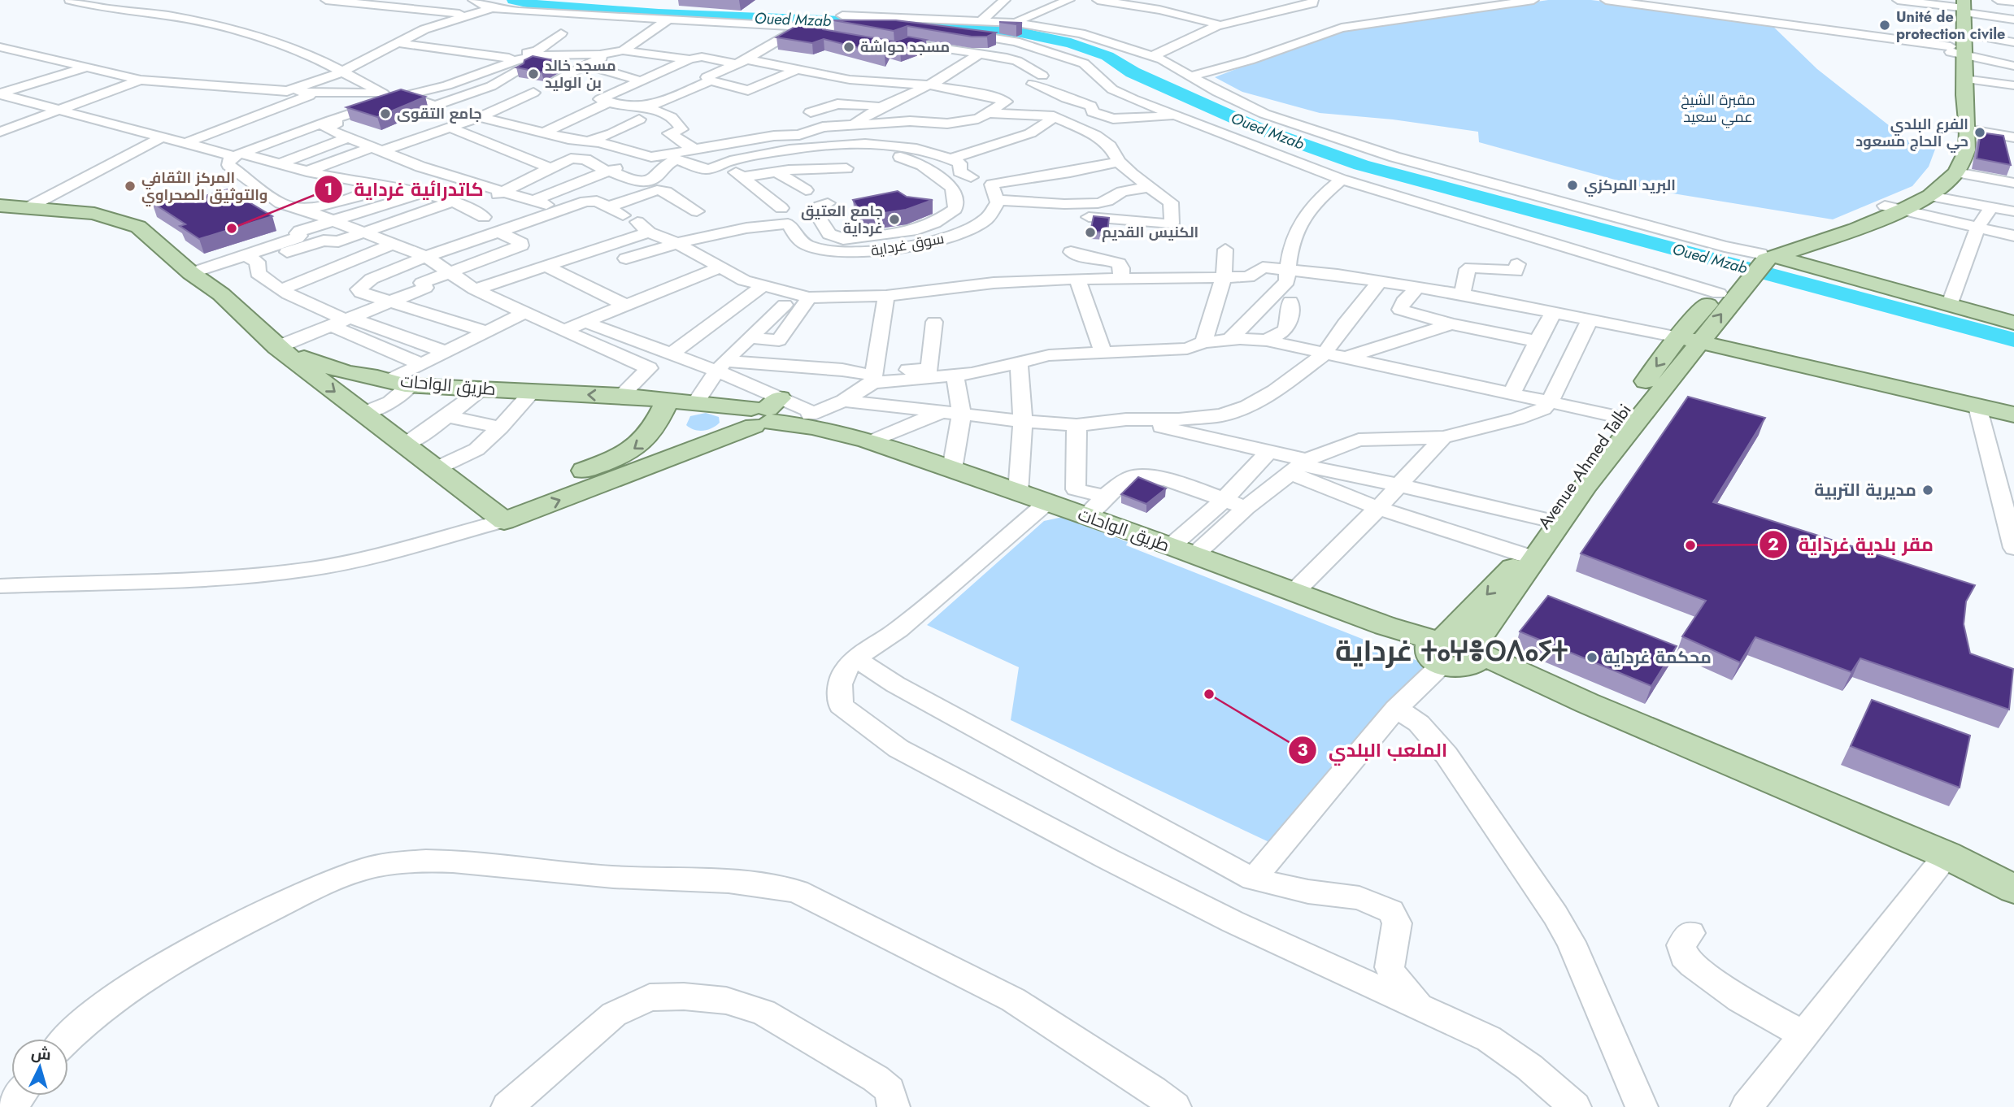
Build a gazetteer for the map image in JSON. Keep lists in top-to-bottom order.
{
  "streets": {
    "main road": ["طريق الواحات", "Avenue Ahmed Talbi"],
    "street": ["سوق غرداية"]
  },
  "crossings": [
    ["طريق الواحات", "Avenue Ahmed Talbi"]
  ],
  "districts": ["غرداية ⵜⴰⵖⴻⵔⴷⴰⵢⵜ"],
  "water": ["Oued Mzab"],
  "parks": ["مقبرة الشيخ عمي سعيد"],
  "places": [
    "Unité de protection civile",
    "مسجد حواشة",
    "مسجد خالد بن الوليد",
    "جامع التقوى",
    "الفرع البلدي حي الحاج مسعود",
    "البريد المركزي",
    "المركز الثقافي والتوثيق الصحراوي",
    "جامع العتيق غرداية",
    "كاتدرائية غرداية",
    "الكنيس القديم",
    "مديرية التربية",
    "مقر بلدية غرداية",
    "محكمة غرداية",
    "الملعب البلدي"
  ],
  "north": "top"
}
